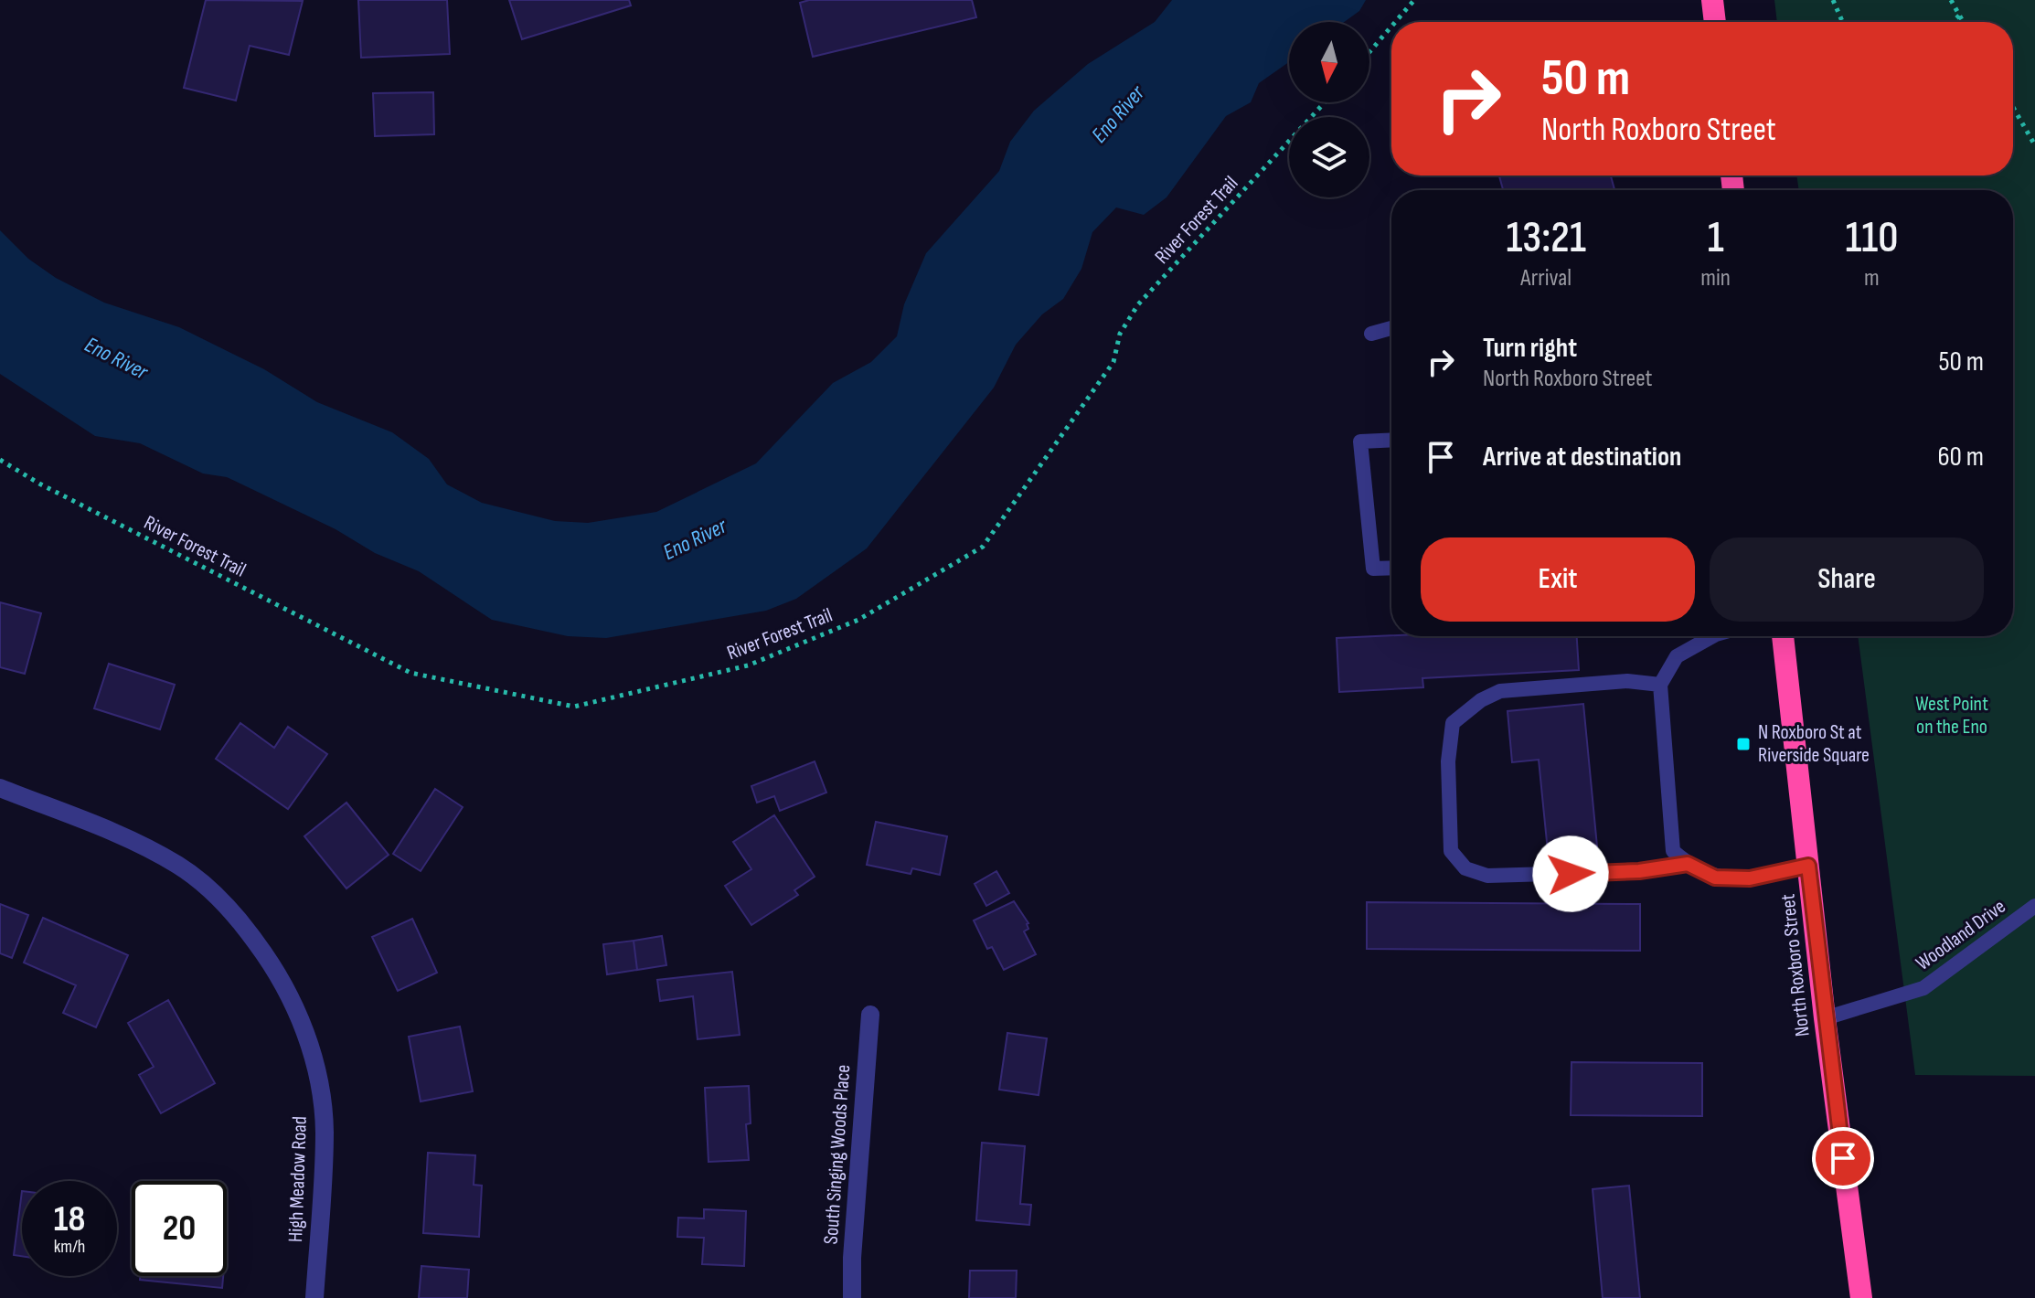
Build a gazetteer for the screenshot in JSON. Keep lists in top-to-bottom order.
{
  "streets": {
    "highway": ["North Roxboro Street"],
    "street": ["South Singing Woods Place", "High Meadow Road"],
    "lane": ["Woodland Drive"],
    "path": ["River Forest Trail"]
  },
  "crossings": [
    ["Woodland Drive", "North Roxboro Street"]
  ],
  "water": ["Eno River"],
  "parks": ["West Point on the Eno"],
  "places": {
    "transit": ["N Roxboro St at Riverside Square"]
  },
  "north": "bottom",
  "page": {
    "turn": ["50 m", "North Roxboro Street"],
    "eta": [
      "13:21",
      "Arrival",
      "1",
      "min",
      "110",
      "m"
    ],
    "list": [
      {
        "name": "Turn right",
        "note": "North Roxboro Street",
        "value": "50 m"
      },
      {
        "name": "Arrive at destination",
        "value": "60 m"
      }
    ],
    "buttons": ["Exit", "Share"],
    "speed": "18 km/h",
    "limit": "20"
  }
}
